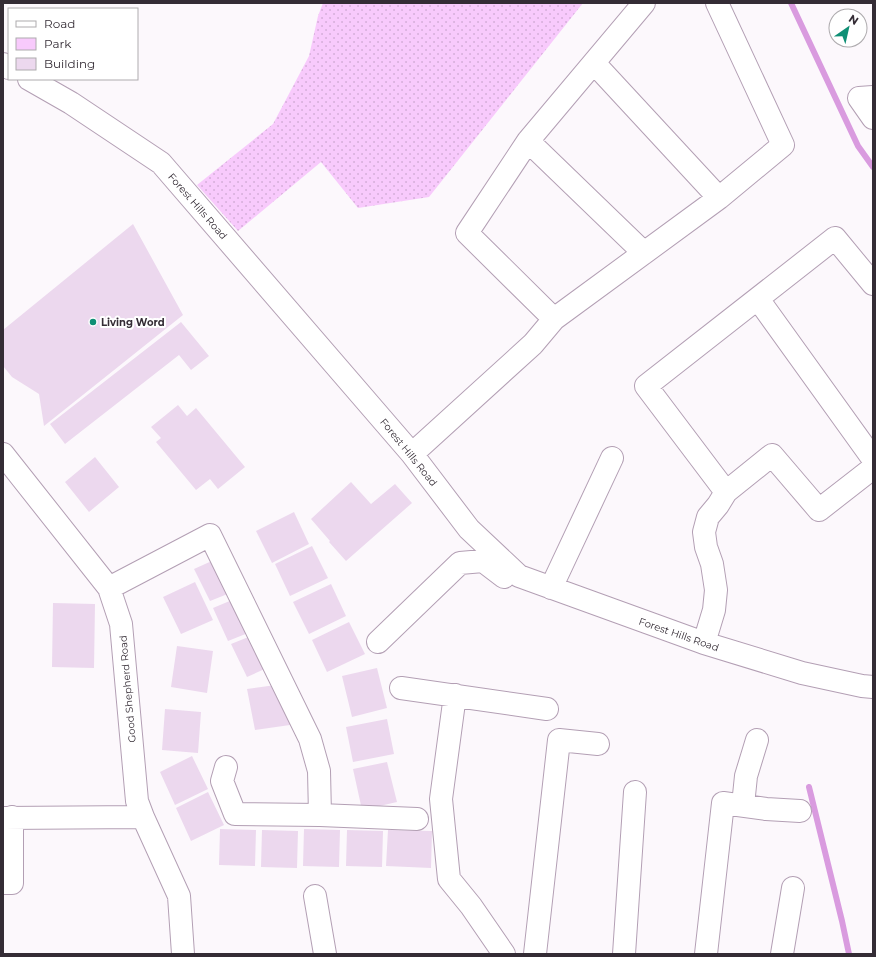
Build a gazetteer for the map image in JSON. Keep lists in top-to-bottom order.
{
  "streets": {
    "street": ["Forest Hills Road", "Good Shepherd Road"]
  },
  "places": ["Living Word"],
  "legend": ["Road", "Park", "Building"],
  "north": "top right"
}
